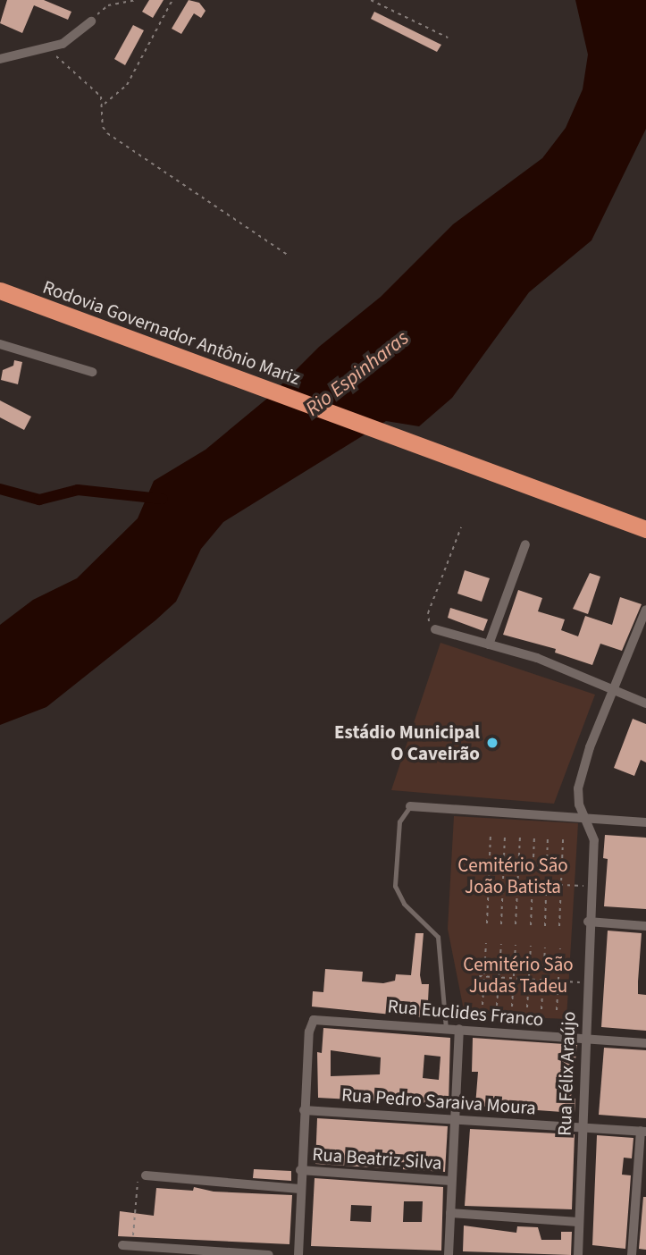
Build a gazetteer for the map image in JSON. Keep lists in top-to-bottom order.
{
  "streets": {
    "highway": ["Rodovia Governador Antônio Mariz"],
    "street": [
      "Rua Euclides Franco",
      "Rua Félix Araújo",
      "Rua Pedro Saraiva Moura",
      "Rua Beatriz Silva"
    ]
  },
  "crossings": [
    ["Rua Euclides Franco", "Rua Félix Araújo"],
    ["Rua Euclides Franco", "Rua Pedro Saraiva Moura"],
    ["Rua Félix Araújo", "Rua Pedro Saraiva Moura"]
  ],
  "water": ["Rio Espinharas"],
  "parks": ["Cemitério São João Batista", "Cemitério São Judas Tadeu"],
  "places": ["Estádio Municipal O Caveirão"]
}
